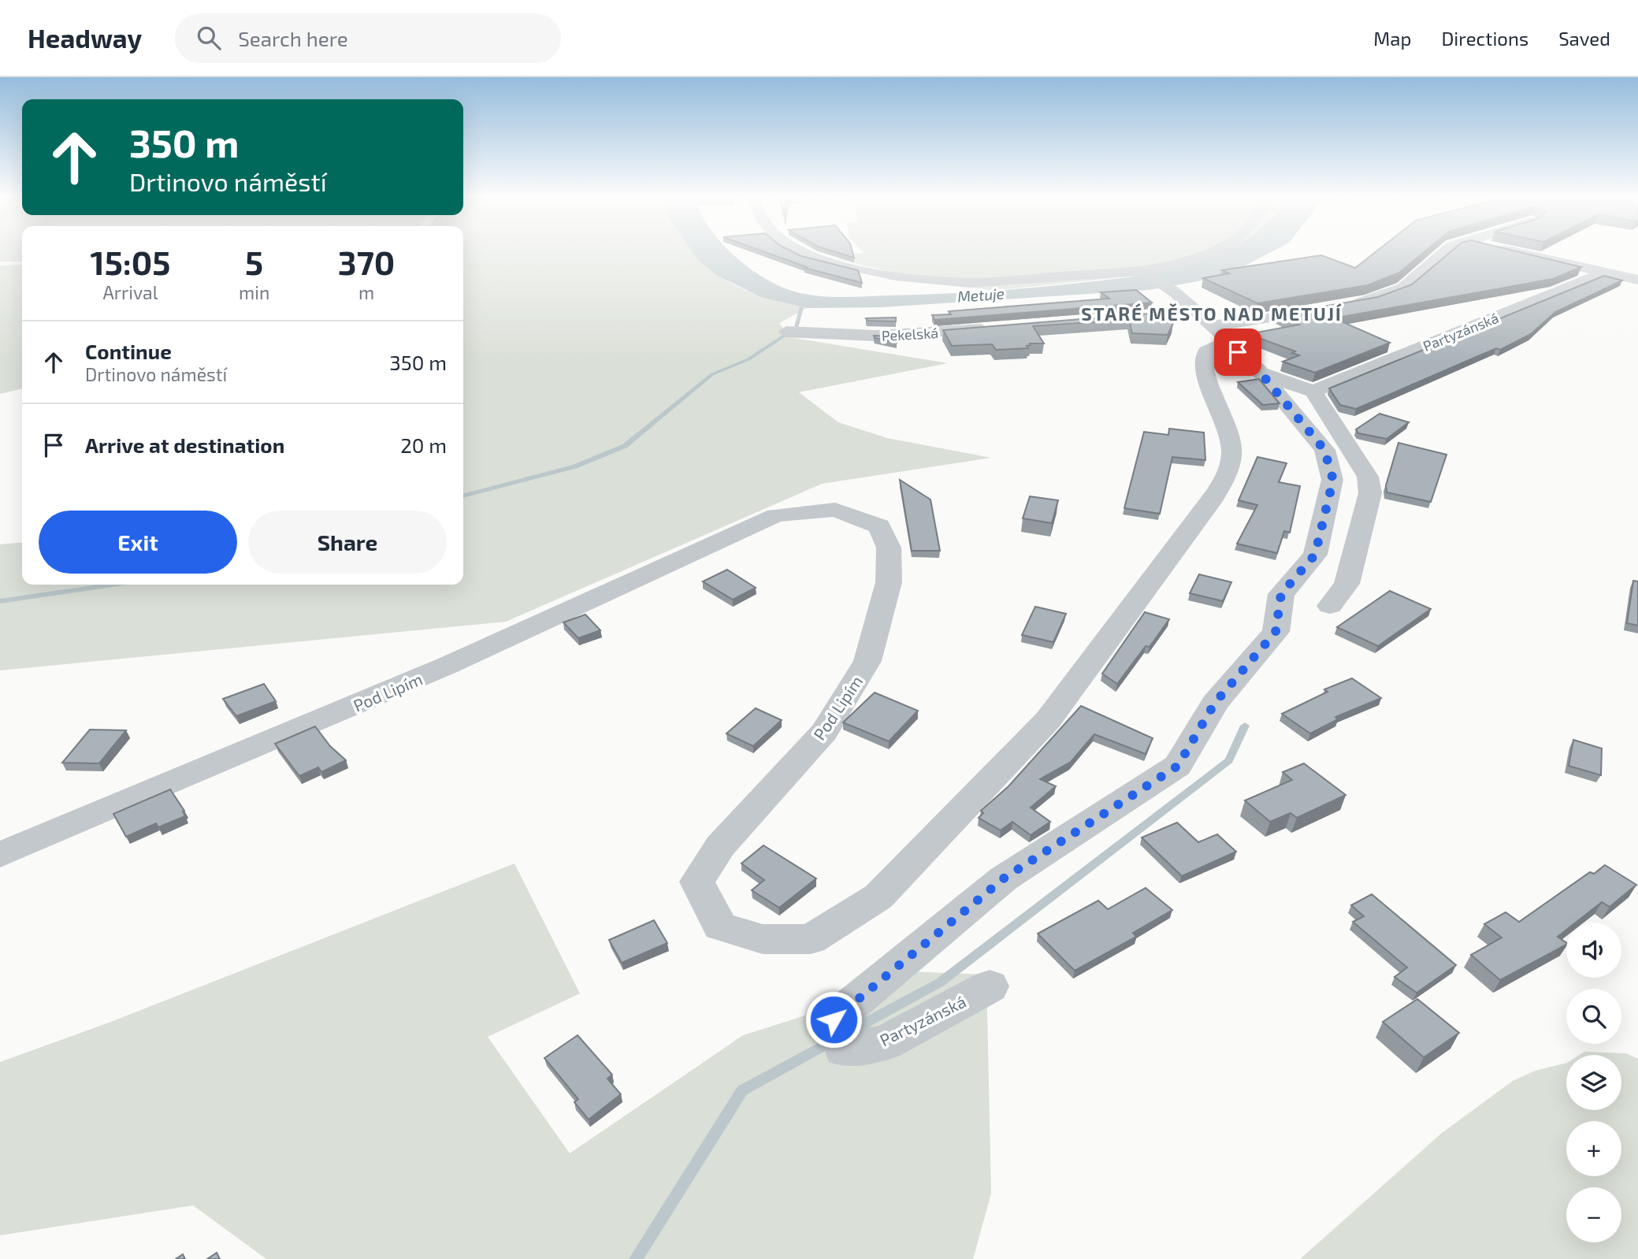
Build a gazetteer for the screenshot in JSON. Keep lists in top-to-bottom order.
{
  "streets": {
    "street": ["Partyzánská", "Pekelská", "Pod Lipím"]
  },
  "districts": ["STARÉ MĚSTO NAD METUJÍ"],
  "water": ["Metuje"],
  "page": {
    "header": "Headway",
    "search": "Search here",
    "nav": ["Map", "Directions", "Saved"],
    "turn": ["350 m", "Drtinovo náměstí"],
    "eta": [
      "15:05",
      "Arrival",
      "5",
      "min",
      "370",
      "m"
    ],
    "list": [
      {
        "name": "Continue",
        "note": "Drtinovo náměstí",
        "value": "350 m"
      },
      {
        "name": "Arrive at destination",
        "value": "20 m"
      }
    ],
    "buttons": ["Exit", "Share"],
    "map_buttons": ["+", "−"]
  }
}
